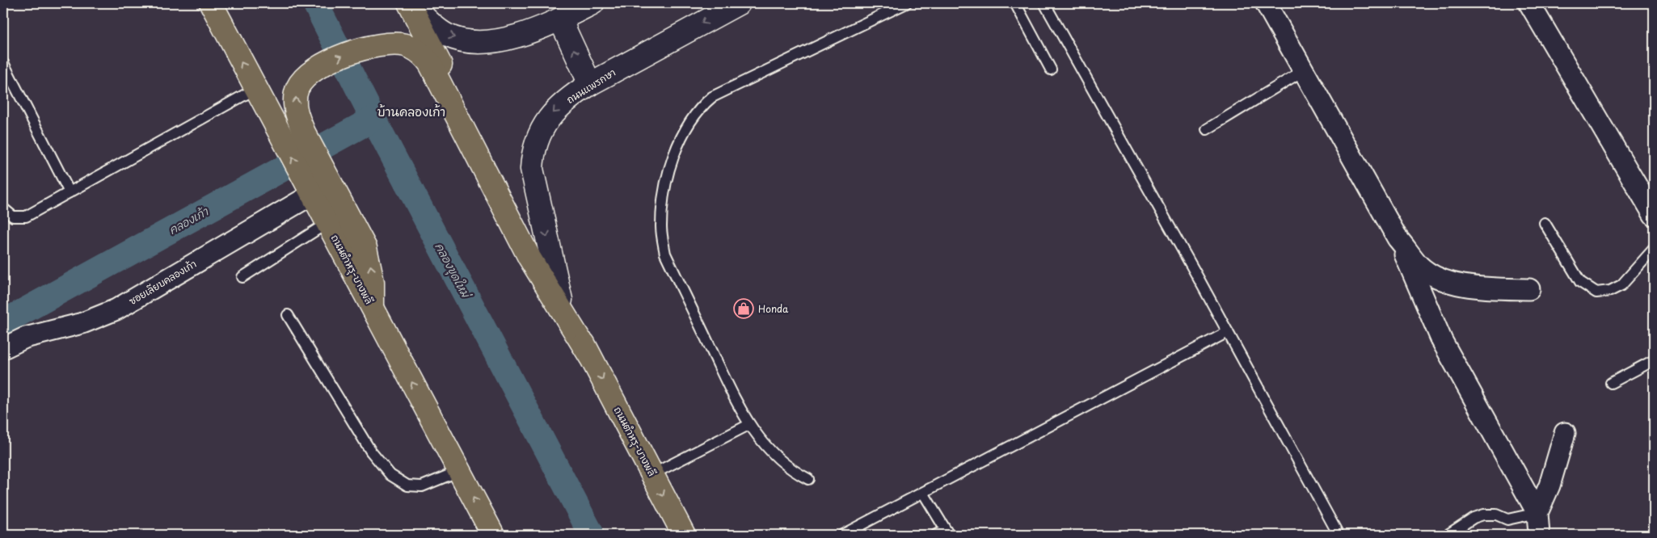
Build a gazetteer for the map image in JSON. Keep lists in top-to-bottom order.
{
  "streets": {
    "main road": ["ถนนแพรกษา", "ถนนตำหรุ-บางพลี"],
    "street": ["ซอยเลียบคลองเก้า"]
  },
  "crossings": [
    ["ถนนแพรกษา", "ถนนตำหรุ-บางพลี"],
    ["ถนนตำหรุ-บางพลี", "ซอยเลียบคลองเก้า"]
  ],
  "one_way": ["ถนนแพรกษา"],
  "districts": ["บ้านคลองเก้า"],
  "water": ["คลองเก้า", "คลองขุดใหม่"],
  "places": {
    "shop": ["Honda"]
  }
}
